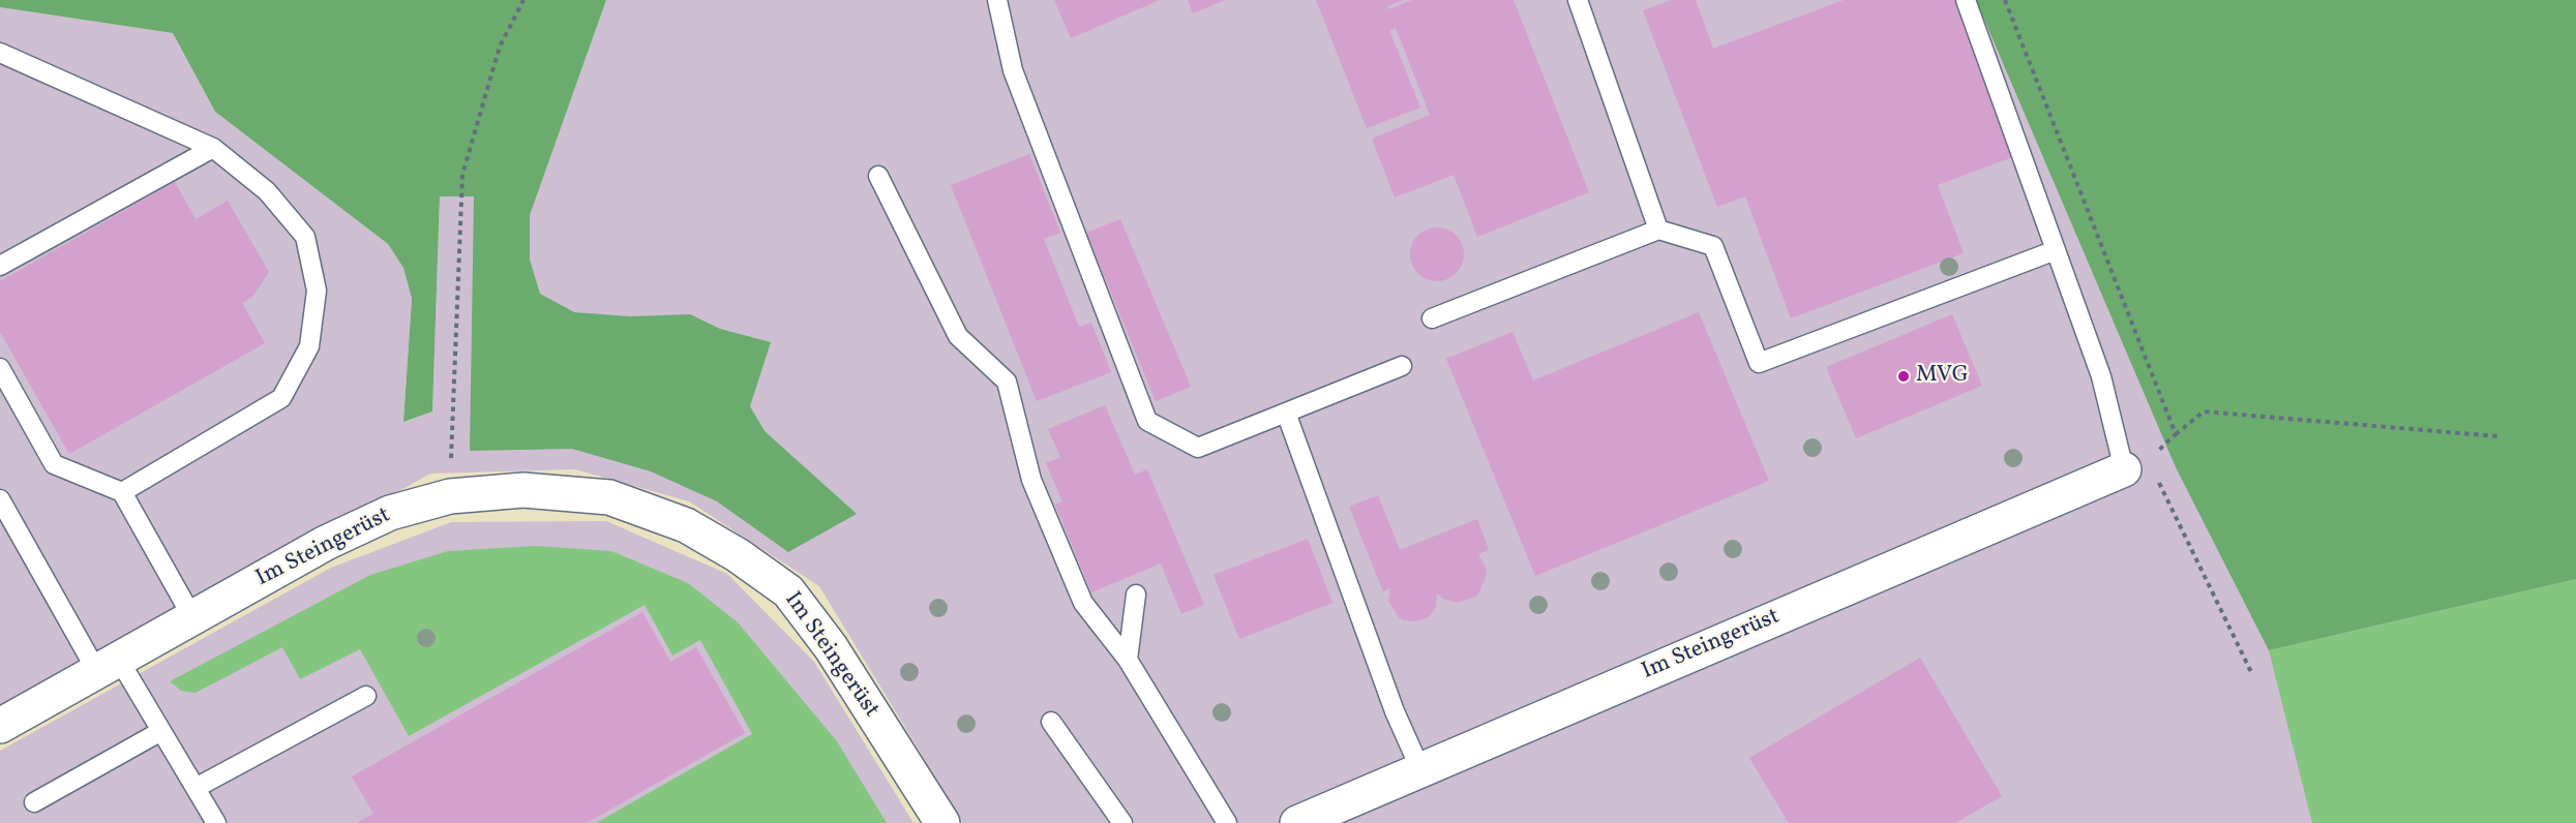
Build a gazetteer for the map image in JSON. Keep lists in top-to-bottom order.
{
  "streets": {
    "street": ["Im Steingerüst"]
  },
  "places": ["MVG"]
}
